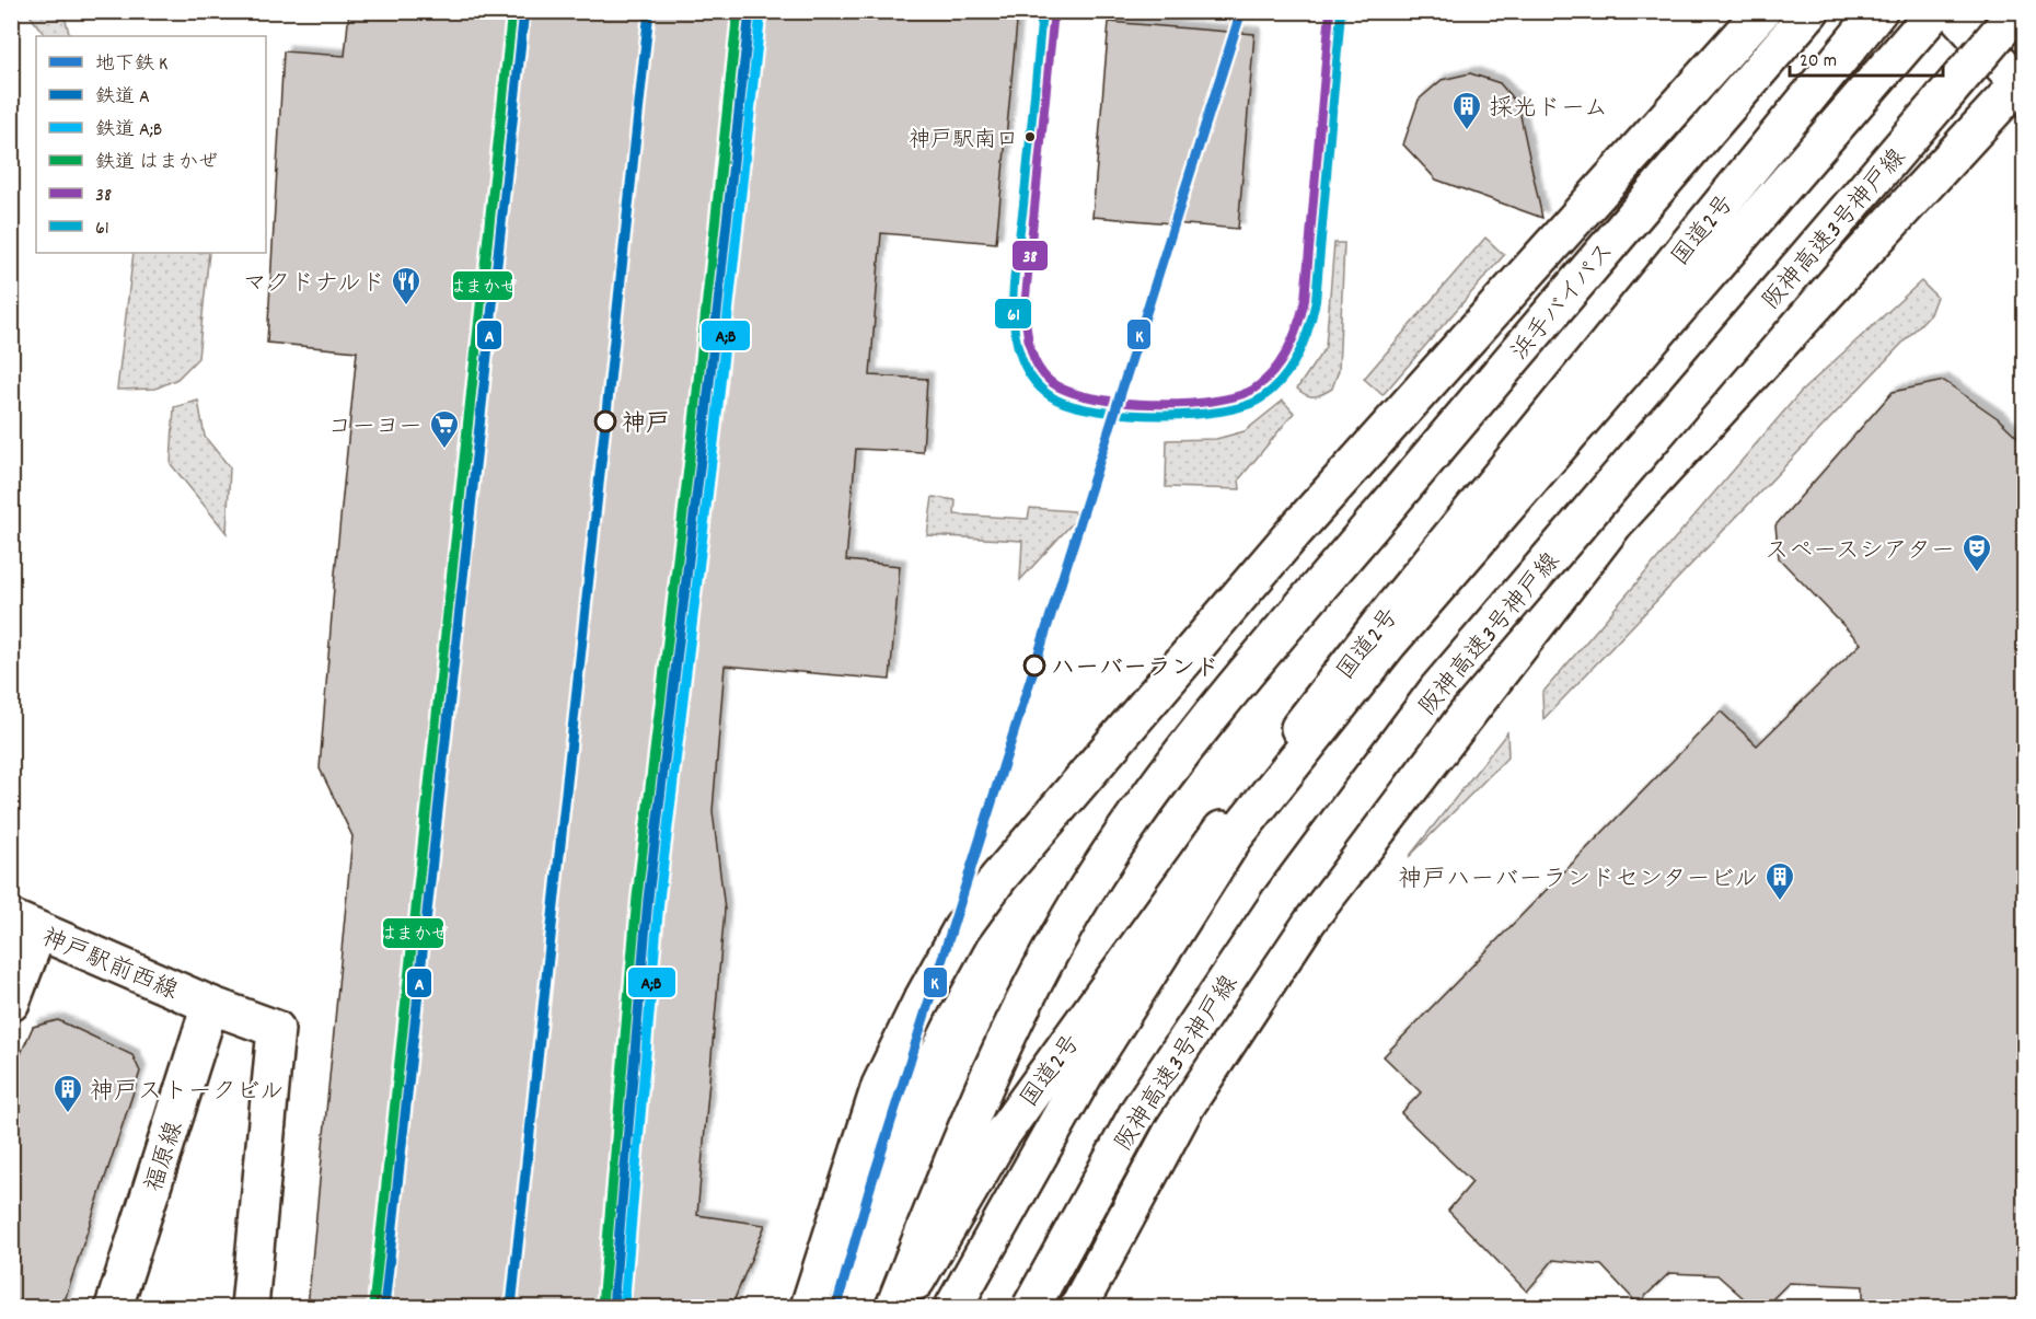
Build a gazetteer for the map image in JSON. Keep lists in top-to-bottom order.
{
  "streets": {
    "main road": [
      "阪神高速3号神戸線",
      "国道2号",
      "浜手バイパス",
      "神戸駅前西線",
      "福原線"
    ]
  },
  "crossings": [
    ["神戸駅前西線", "福原線"]
  ],
  "places": {
    "building": ["採光ドーム", "神戸ハーバーランドセンタービル", "神戸ストークビル"],
    "other": ["神戸駅南口", "神戸", "ハーバーランド"],
    "restaurant": ["マクドナルド"],
    "supermarket": ["コーヨー"],
    "theatre": ["スペースシアター"]
  },
  "lines": [
    "metro line K",
    "rail line A",
    "rail line はまかぜ",
    "transit line 38",
    "transit line 61",
    "rail line A;B"
  ],
  "legend": [
    "地下鉄 K",
    "鉄道 A",
    "鉄道 A;B",
    "鉄道 はまかぜ",
    "38",
    "61"
  ],
  "scale_bar": "20 m"
}
